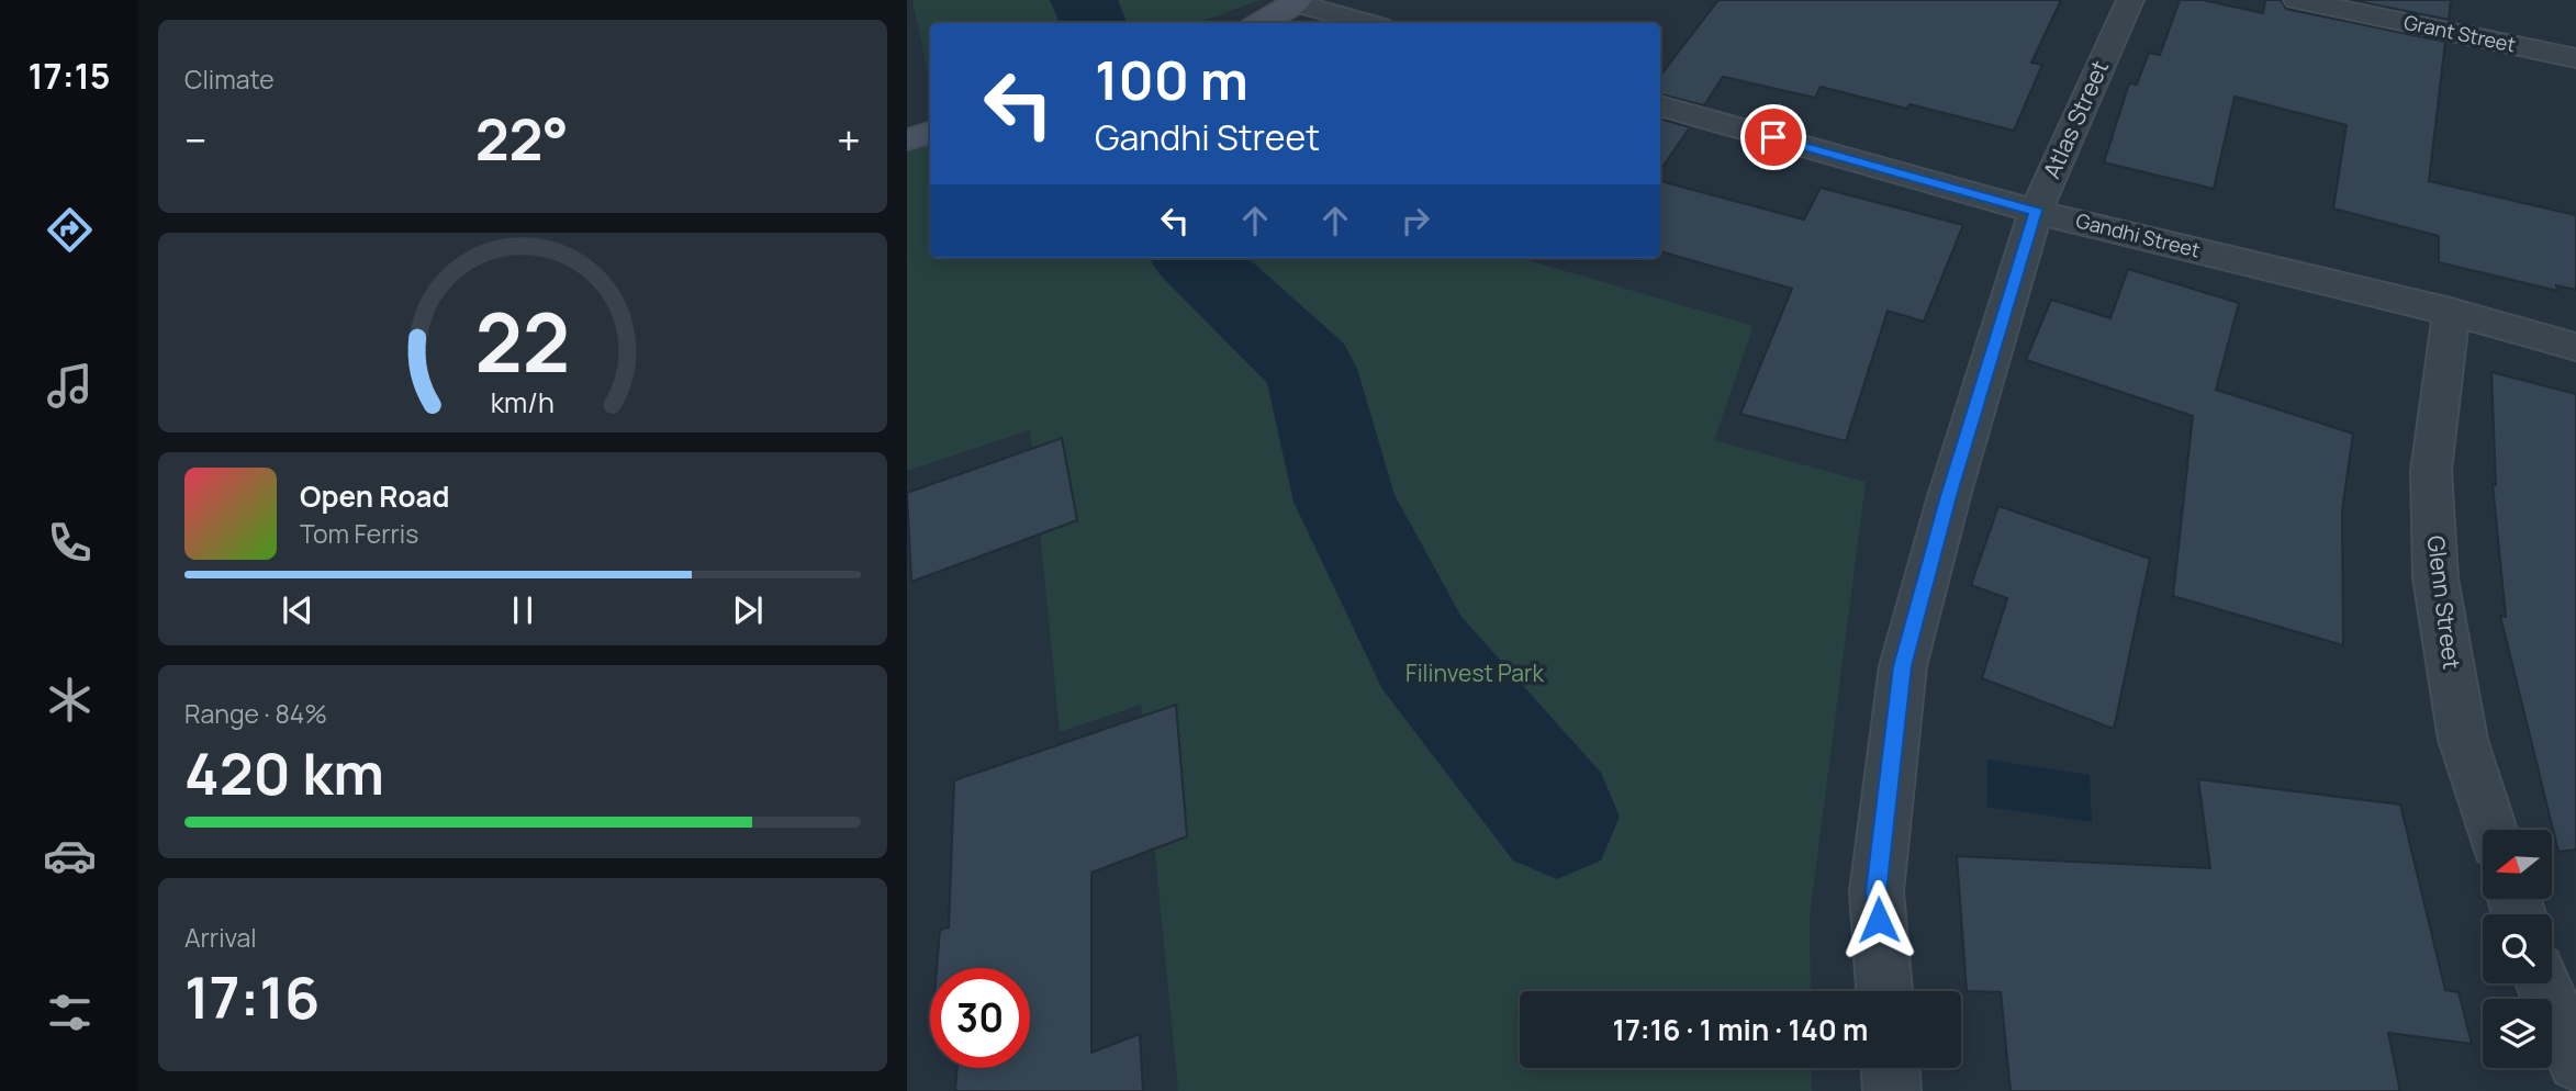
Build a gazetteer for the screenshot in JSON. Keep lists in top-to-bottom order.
{
  "streets": {
    "street": [
      "Grant Street",
      "Atlas Street",
      "Gandhi Street",
      "Glenn Street"
    ]
  },
  "crossings": [
    ["Atlas Street", "Gandhi Street"],
    ["Gandhi Street", "Glenn Street"]
  ],
  "parks": ["Filinvest Park"],
  "north": "left",
  "page": {
    "tabs": "17:15",
    "tile": [
      "Climate",
      ["Range · 84%", "420 km"],
      ["Arrival", "17:16"]
    ],
    "turn": ["100 m", "Gandhi Street"],
    "heat": ["−", "22°", "+"],
    "song": ["Open Road", "Tom Ferris"],
    "limit": "30",
    "trip": "17:16 · 1 min · 140 m",
    "gauge": ["22", "km/h"]
  }
}
